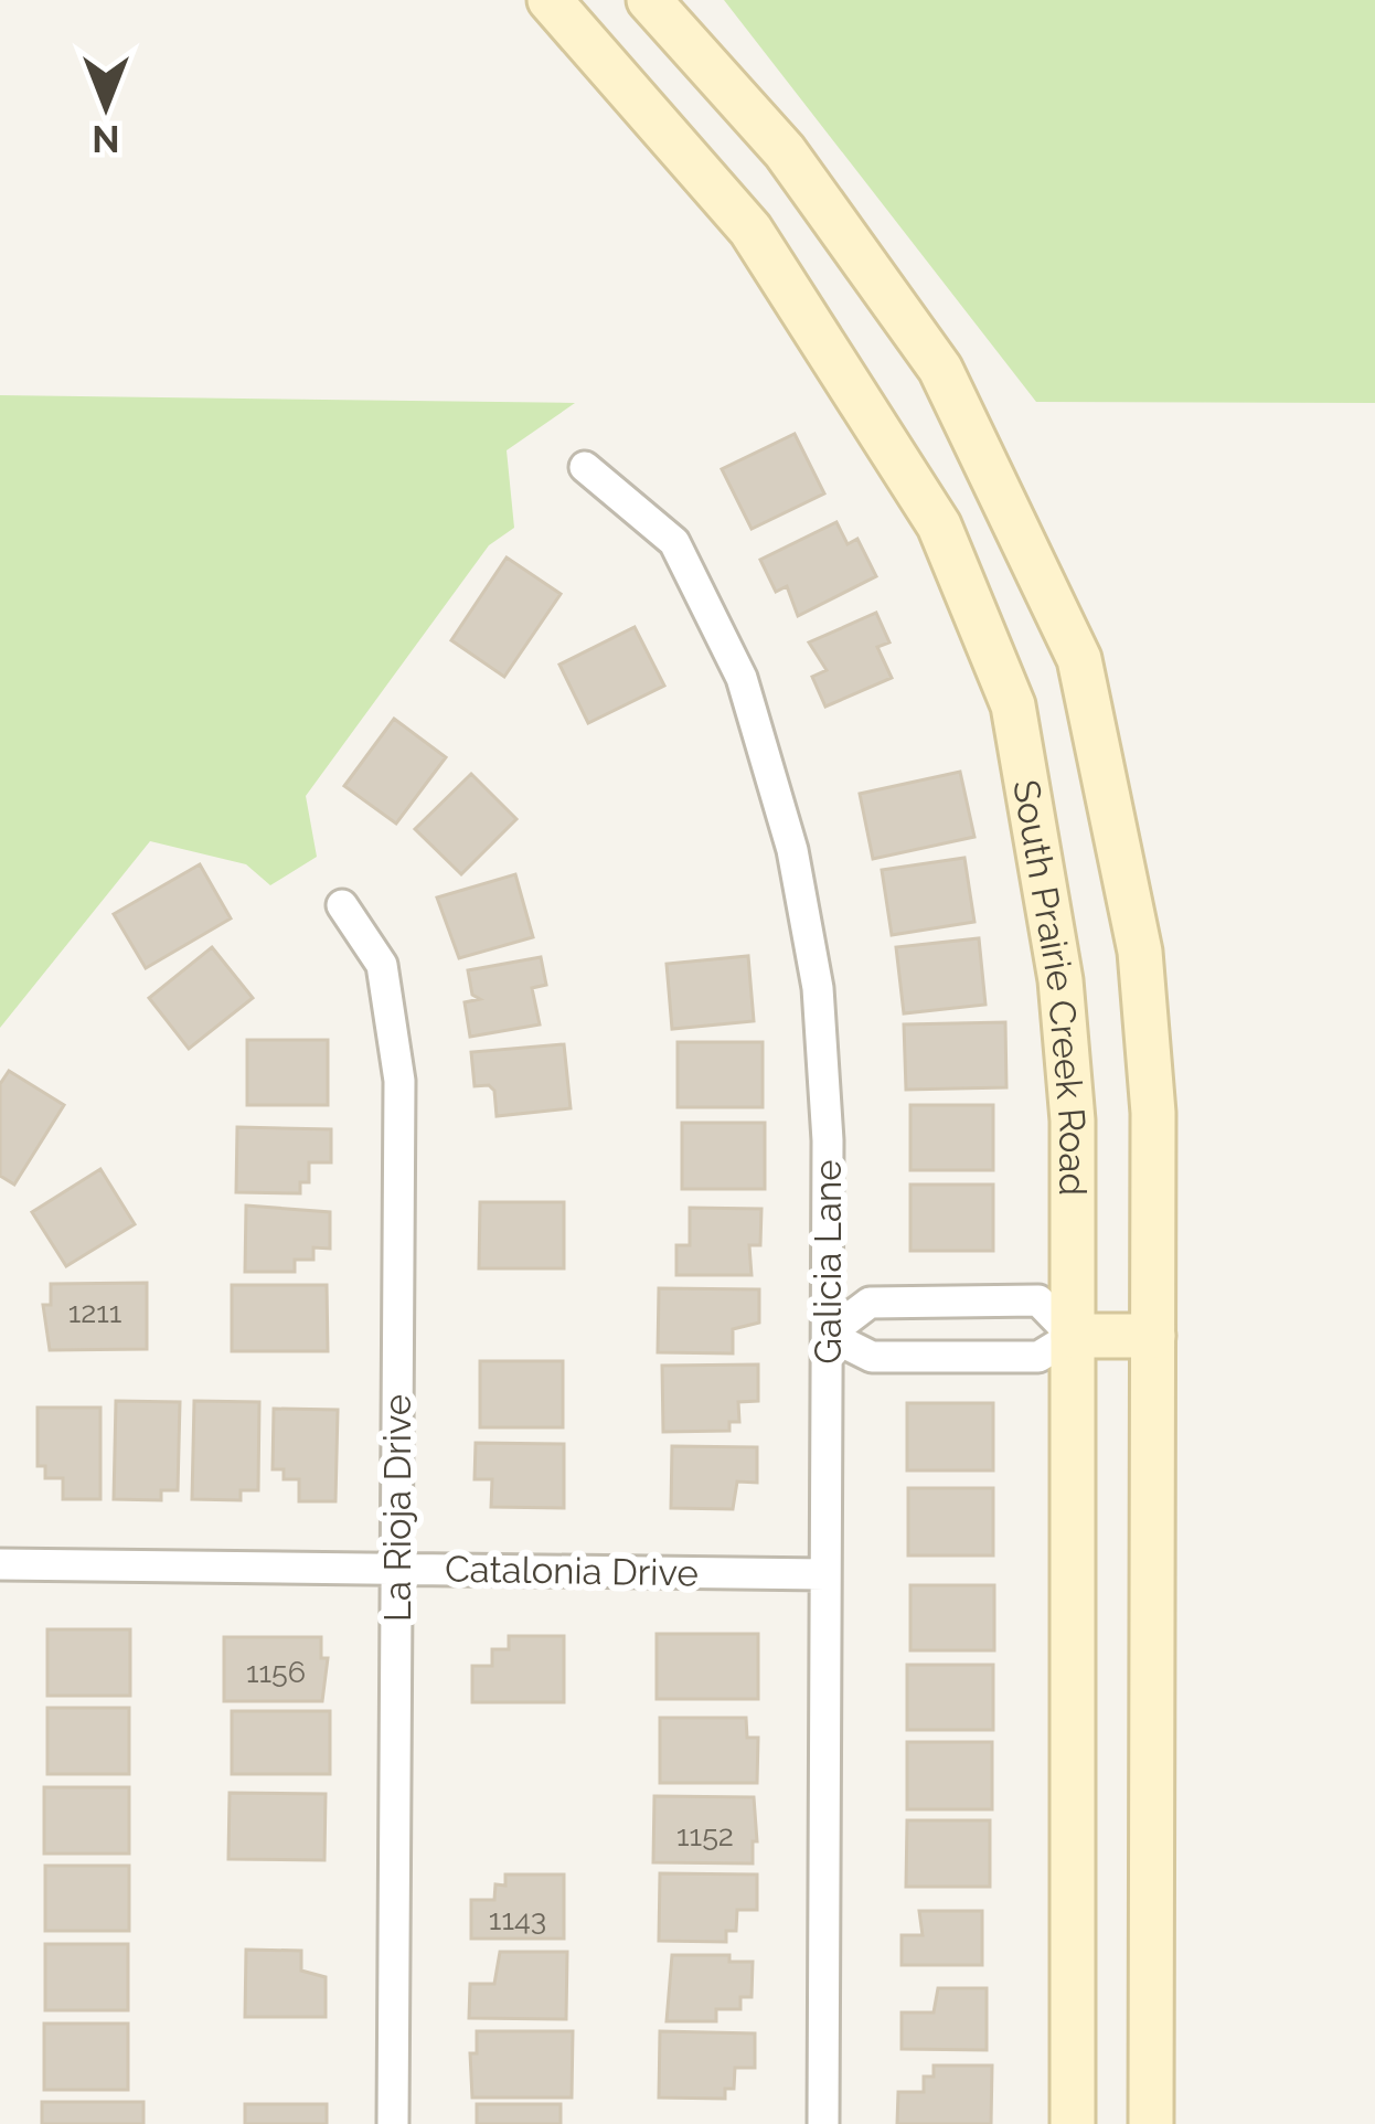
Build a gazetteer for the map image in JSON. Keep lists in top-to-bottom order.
{
  "streets": {
    "main road": ["South Prairie Creek Road"],
    "street": ["Galicia Lane", "La Rioja Drive", "Catalonia Drive"]
  },
  "crossings": [
    ["Galicia Lane", "Catalonia Drive"],
    ["La Rioja Drive", "Catalonia Drive"]
  ],
  "house_numbers": [
    "1211",
    "1156",
    "1152",
    "1143"
  ],
  "north": "bottom"
}
